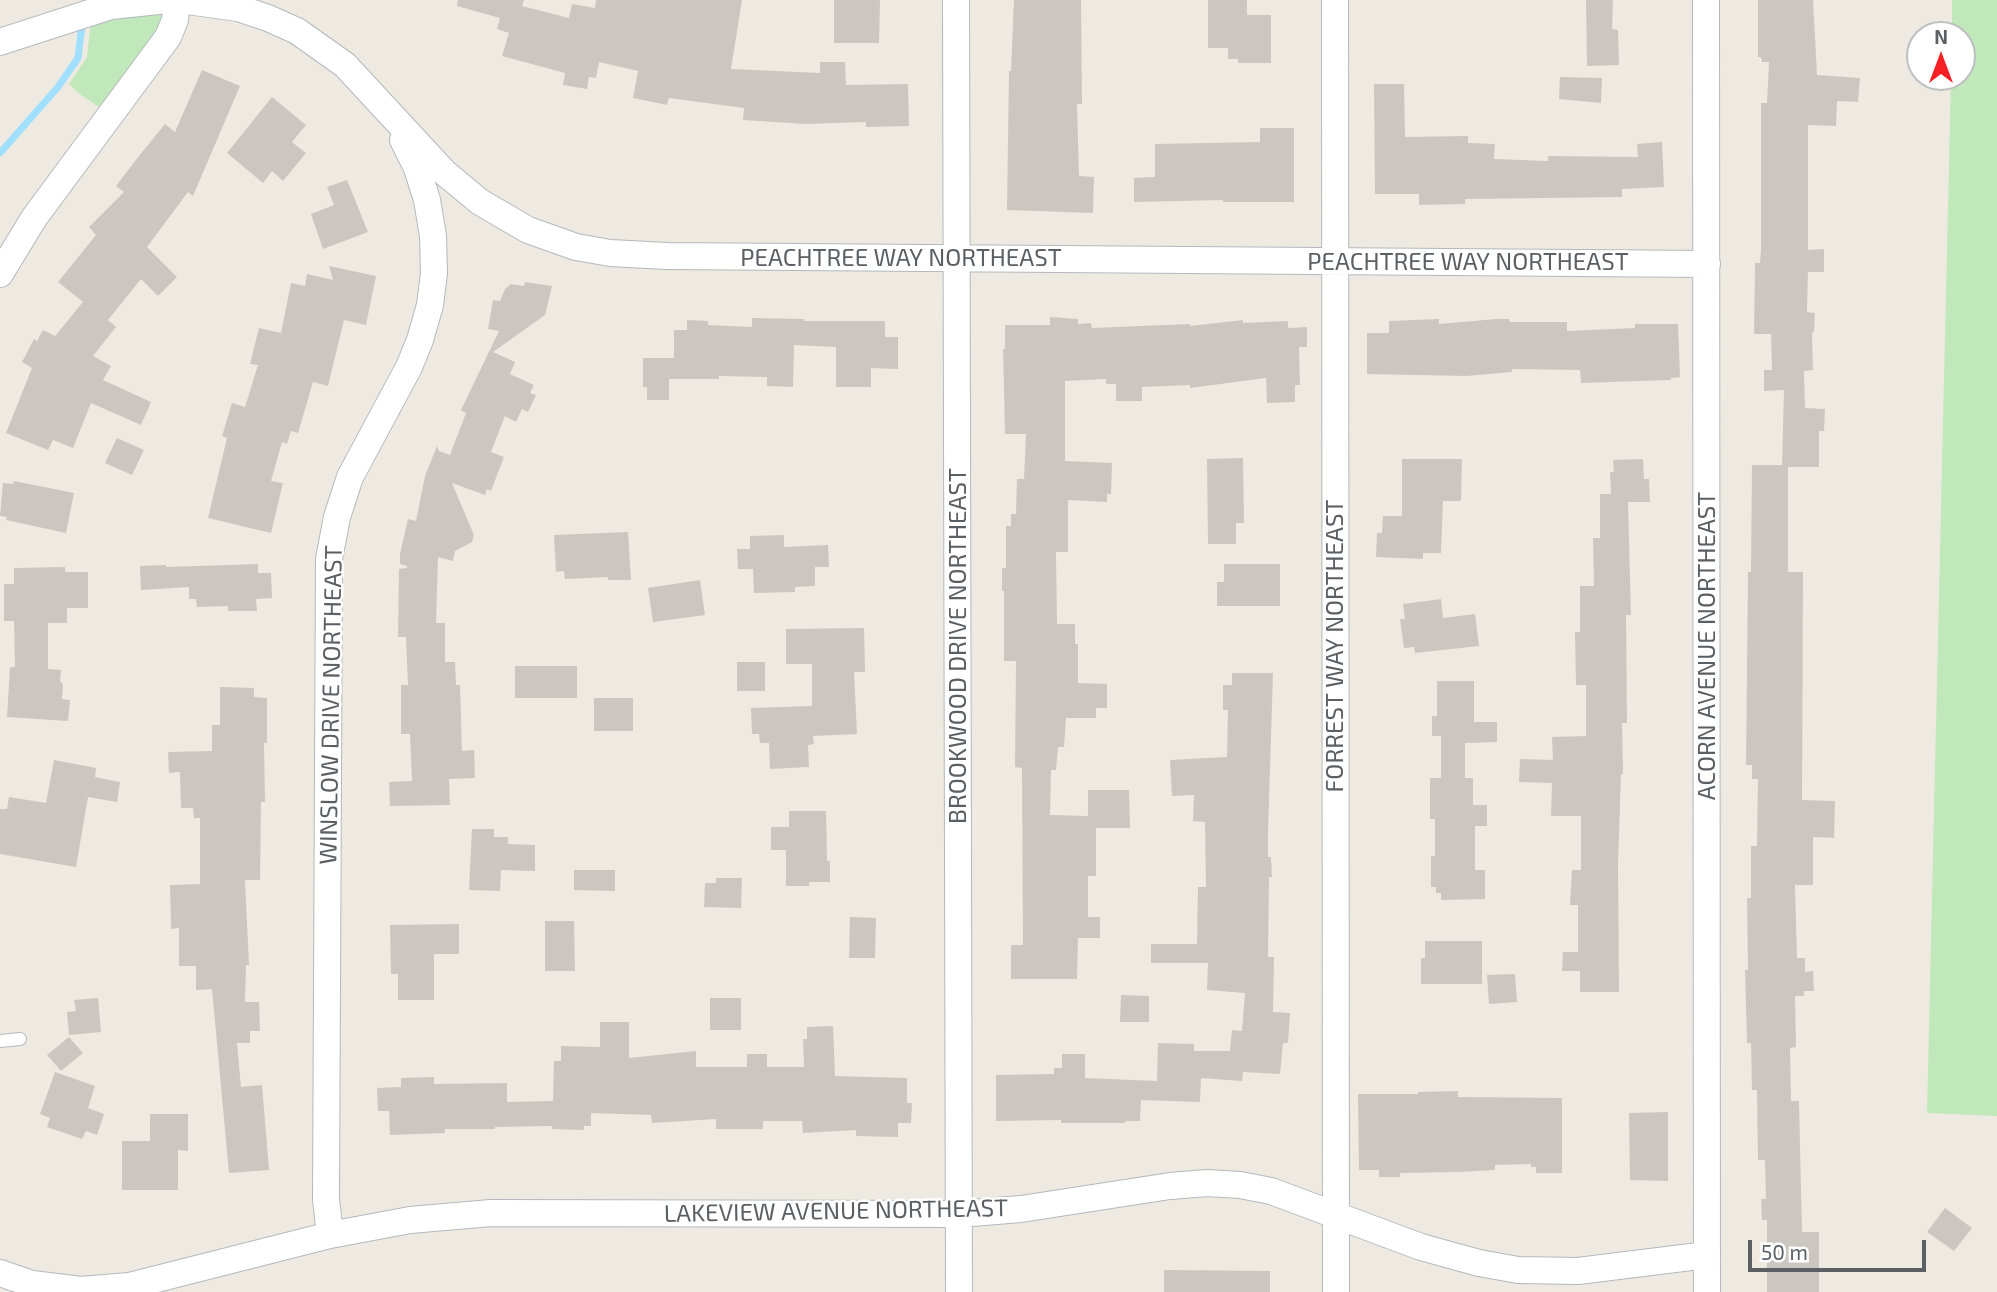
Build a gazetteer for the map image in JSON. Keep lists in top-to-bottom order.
{
  "streets": {
    "street": [
      "PEACHTREE WAY NORTHEAST",
      "BROOKWOOD DRIVE NORTHEAST",
      "FORREST WAY NORTHEAST",
      "ACORN AVENUE NORTHEAST",
      "WINSLOW DRIVE NORTHEAST",
      "LAKEVIEW AVENUE NORTHEAST"
    ]
  },
  "crossings": [
    ["PEACHTREE WAY NORTHEAST", "BROOKWOOD DRIVE NORTHEAST"],
    ["PEACHTREE WAY NORTHEAST", "FORREST WAY NORTHEAST"],
    ["PEACHTREE WAY NORTHEAST", "ACORN AVENUE NORTHEAST"],
    ["PEACHTREE WAY NORTHEAST", "WINSLOW DRIVE NORTHEAST"],
    ["BROOKWOOD DRIVE NORTHEAST", "LAKEVIEW AVENUE NORTHEAST"],
    ["FORREST WAY NORTHEAST", "LAKEVIEW AVENUE NORTHEAST"],
    ["ACORN AVENUE NORTHEAST", "LAKEVIEW AVENUE NORTHEAST"],
    ["WINSLOW DRIVE NORTHEAST", "LAKEVIEW AVENUE NORTHEAST"]
  ],
  "scale_bar": "50 m",
  "north": "top"
}
